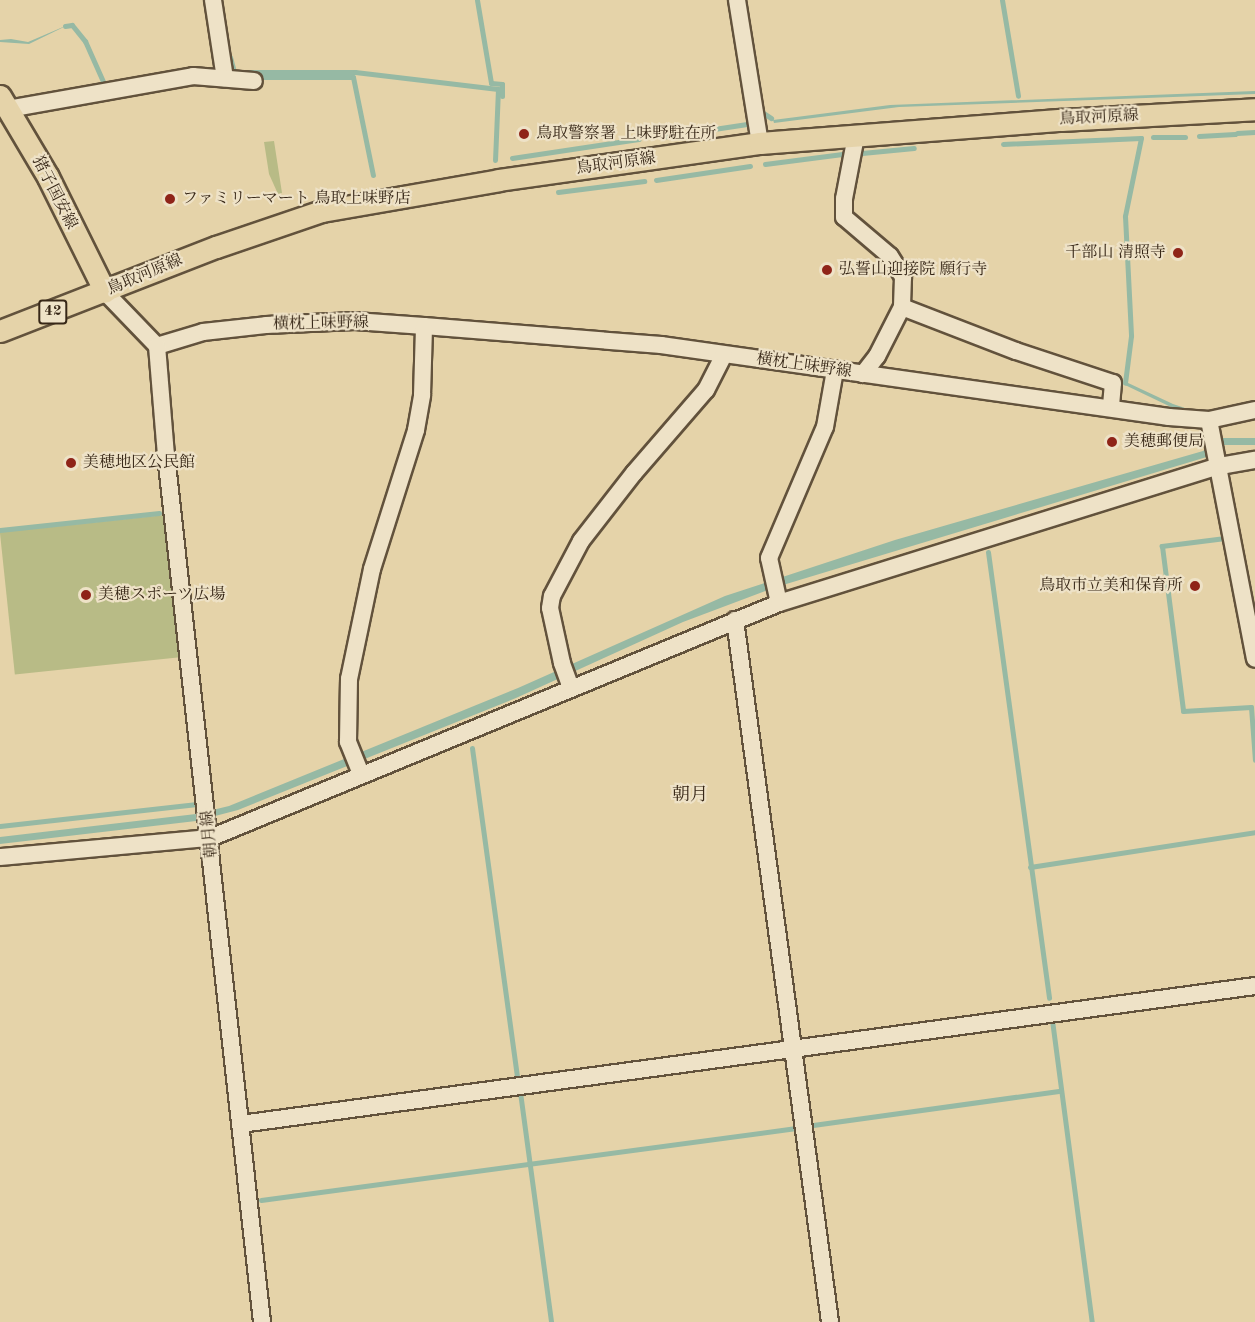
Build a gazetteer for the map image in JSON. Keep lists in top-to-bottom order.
{
  "streets": {
    "main road": ["鳥取河原線", "猪子国安線", "42"],
    "street": ["横枕上味野線", "朝月線"]
  },
  "crossings": [
    ["鳥取河原線", "猪子国安線"],
    ["横枕上味野線", "朝月線"]
  ],
  "districts": ["朝月"],
  "places": [
    "鳥取警察署 上味野駐在所",
    "ファミリーマート 鳥取上味野店",
    "千部山 清照寺",
    "弘誓山迎接院 願行寺",
    "美穂郵便局",
    "美穂地区公民館",
    "鳥取市立美和保育所",
    "美穂スポーツ広場"
  ]
}
